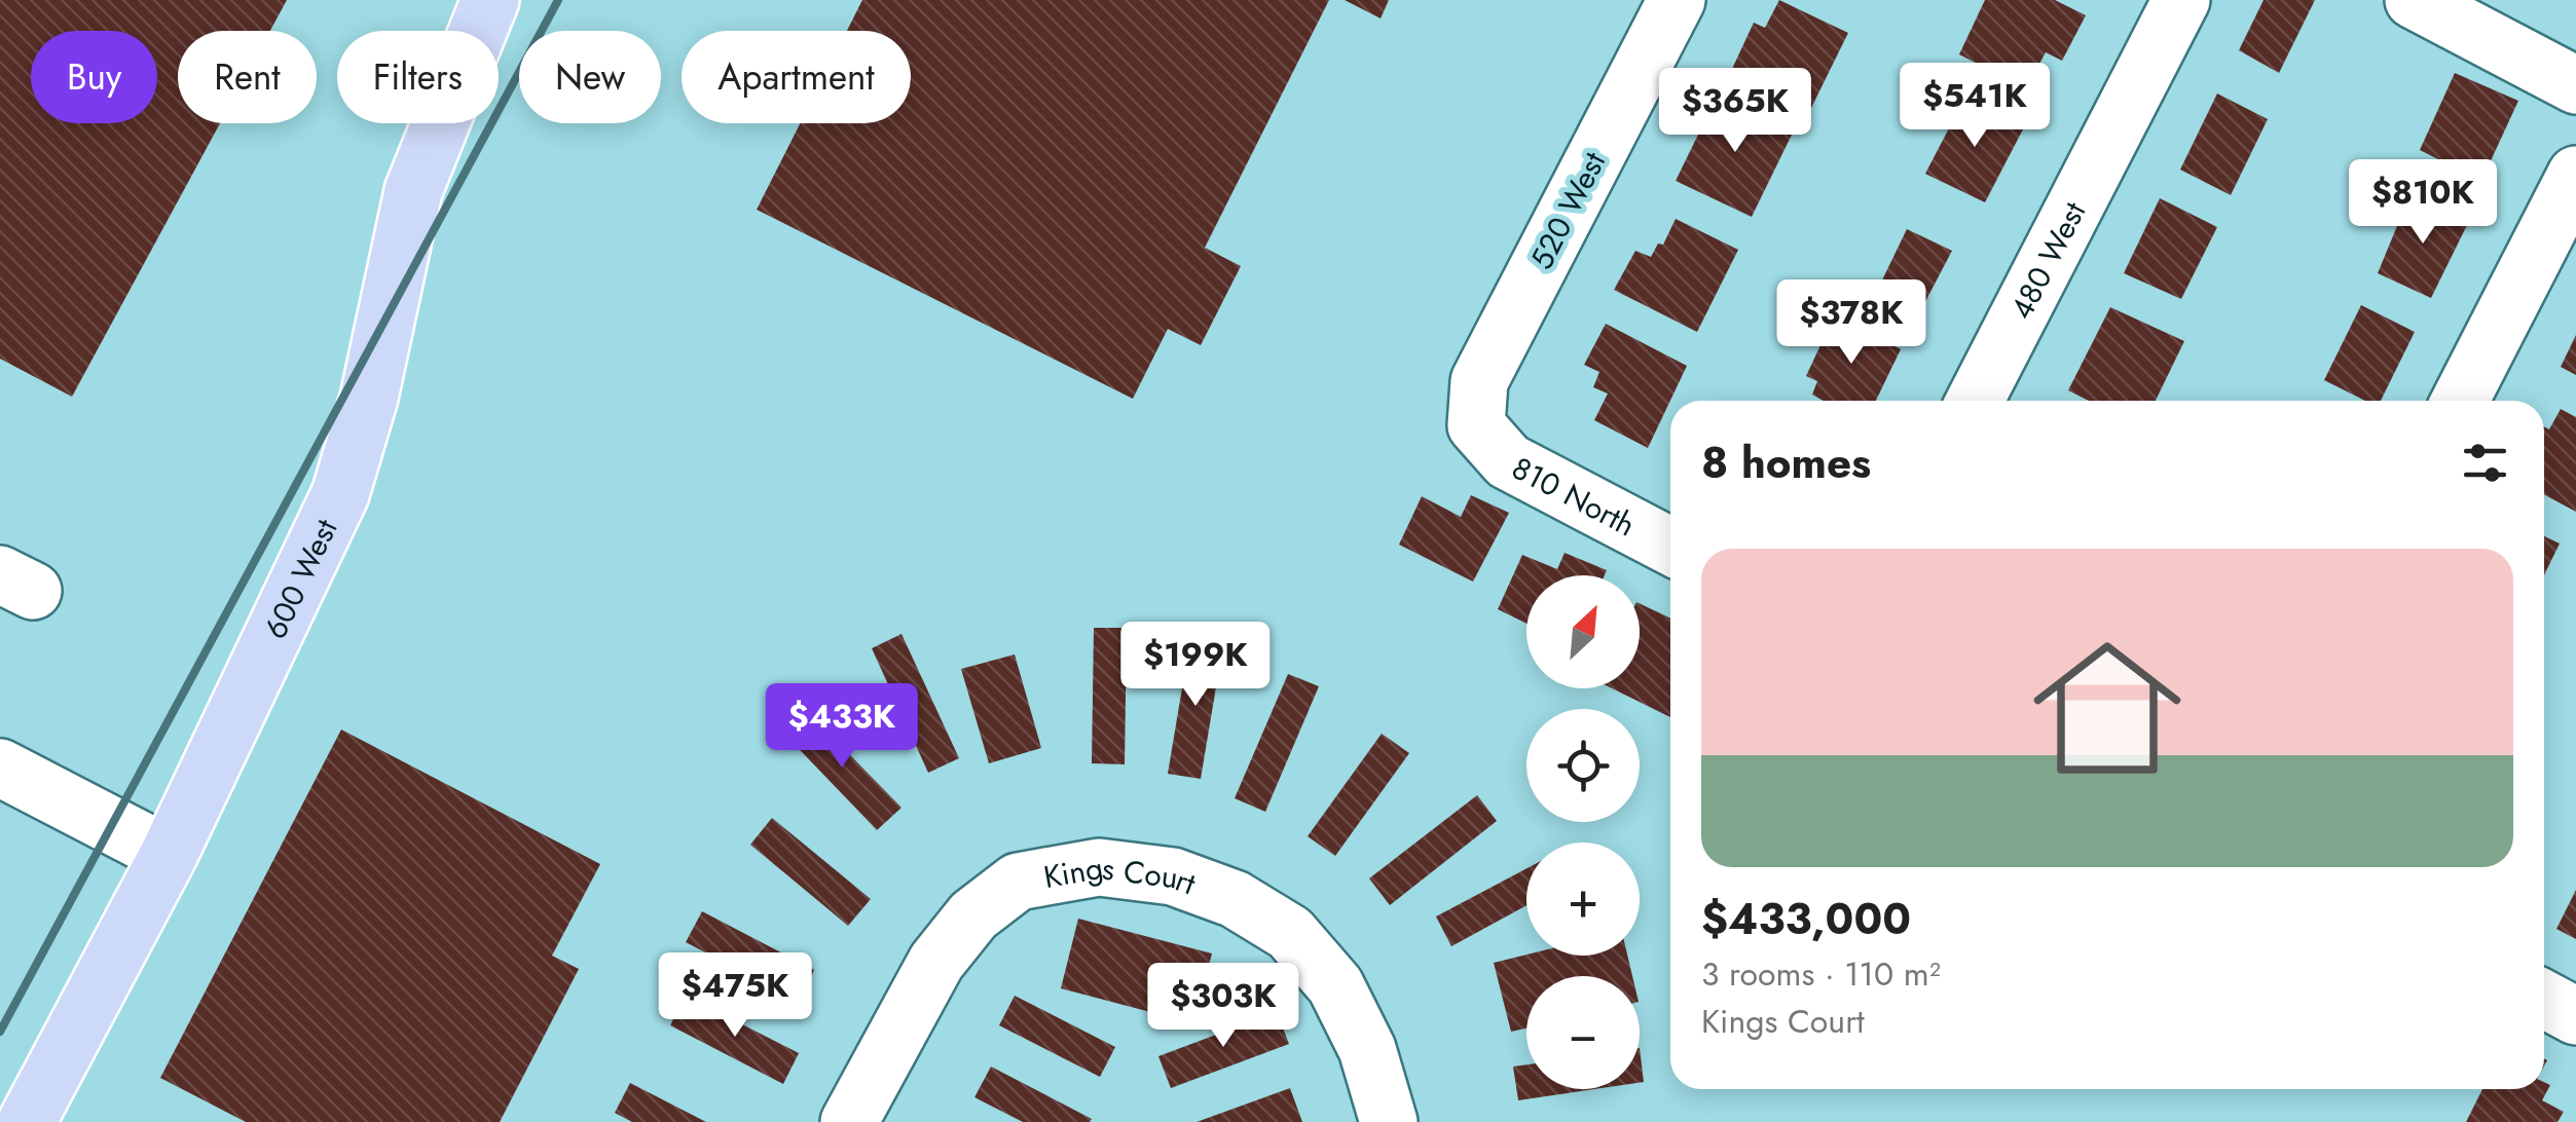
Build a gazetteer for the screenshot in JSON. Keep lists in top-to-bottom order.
{
  "streets": {
    "main road": ["600 West"],
    "street": [
      "520 West",
      "480 West",
      "810 North",
      "Kings Court"
    ]
  },
  "crossings": [
    ["520 West", "810 North"]
  ],
  "north": "top right",
  "page": {
    "chip": [
      "Buy",
      "Rent",
      "Filters",
      "New",
      "Apartment"
    ],
    "price": [
      "$541K",
      "$365K",
      "$810K",
      "$378K",
      "$199K",
      "$433K",
      "$475K",
      "$303K"
    ],
    "heading": "8 homes",
    "list": [
      {
        "name": "$433,000",
        "note": "3 rooms · 110 m² · Kings Court"
      }
    ],
    "map_buttons": ["+", "−"]
  }
}
